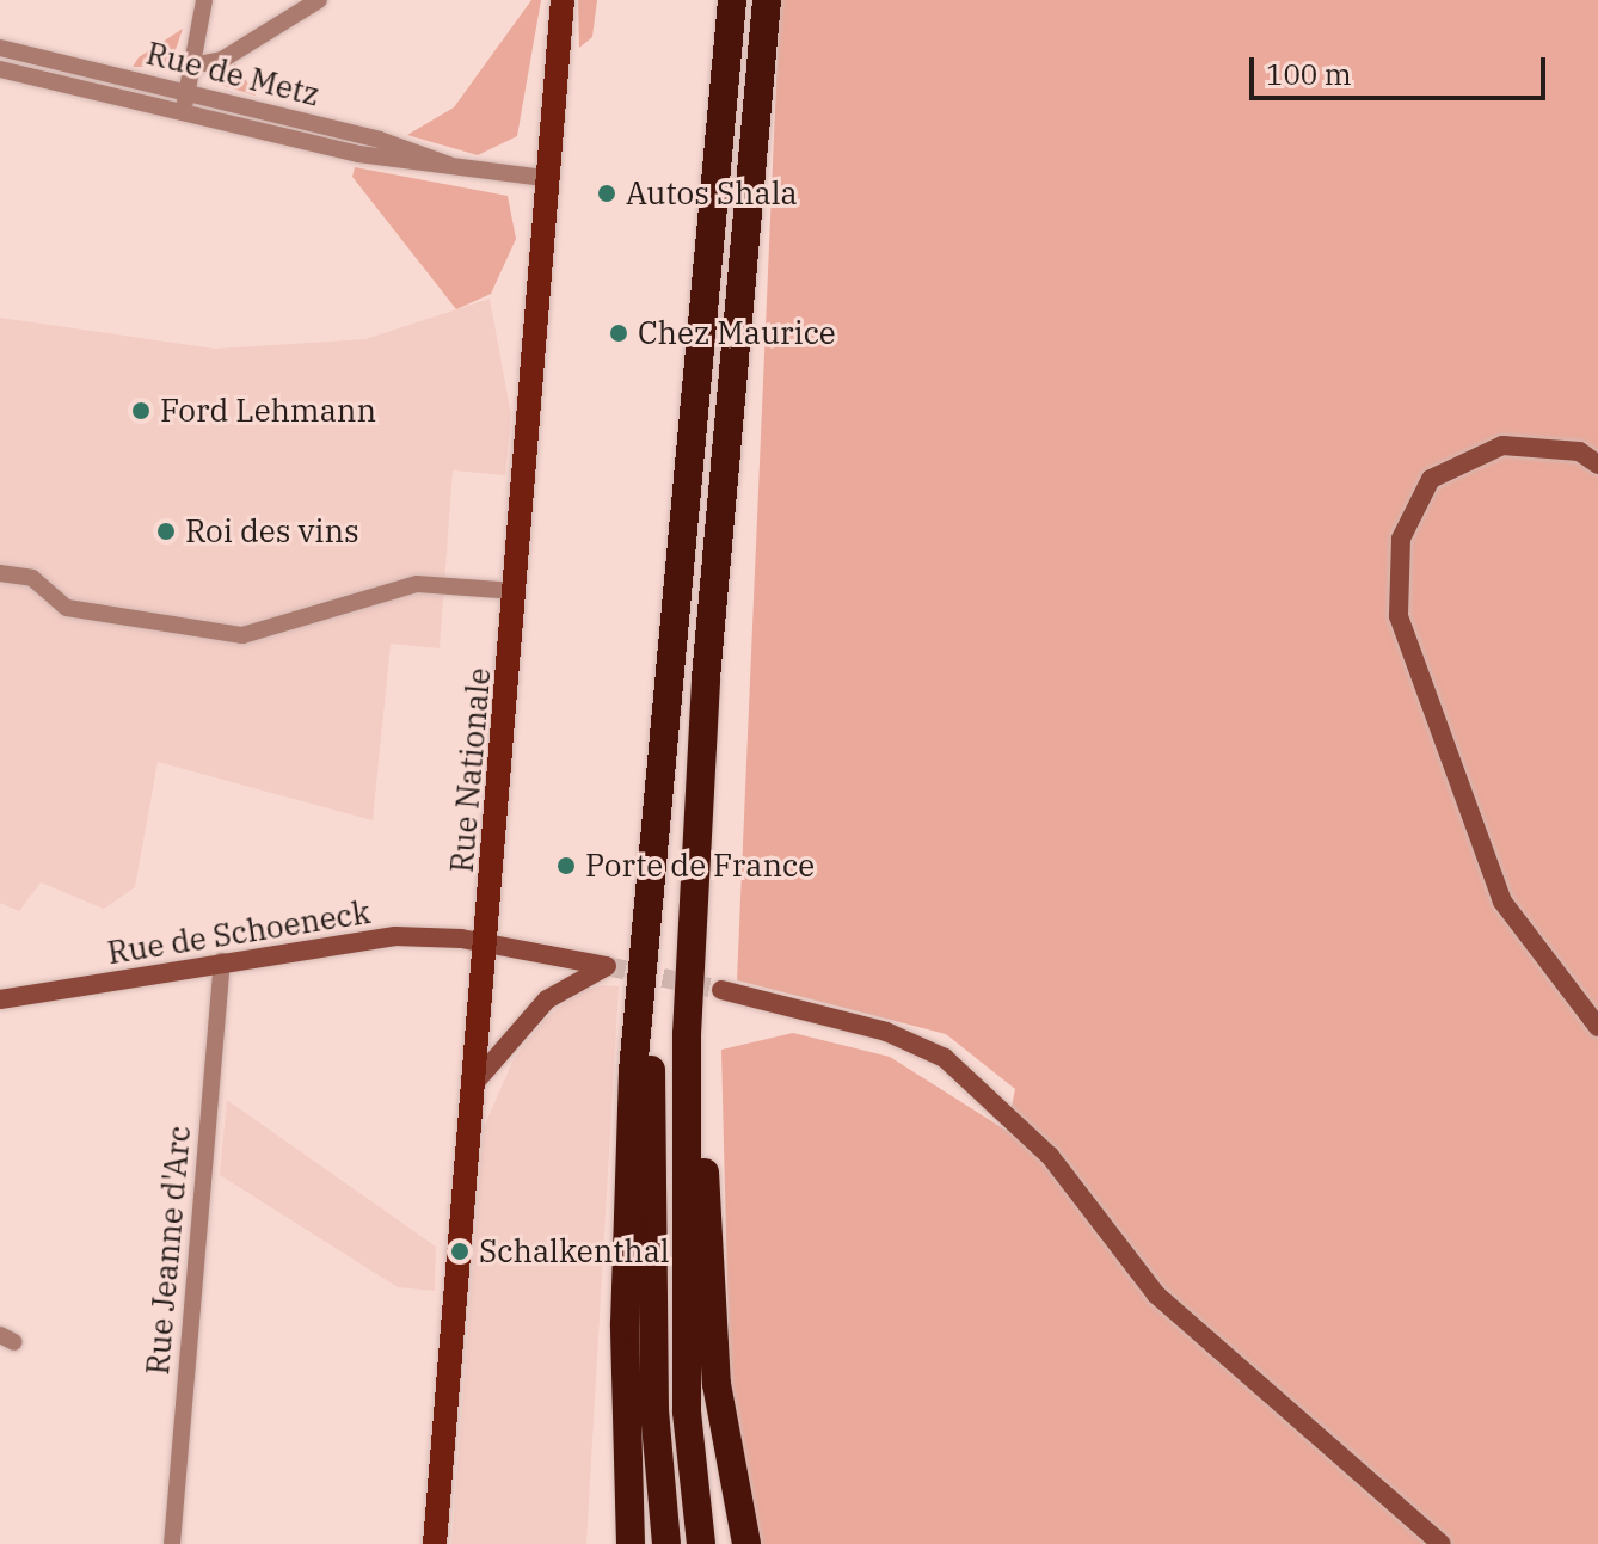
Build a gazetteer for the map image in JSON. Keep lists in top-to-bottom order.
{
  "streets": {
    "main road": ["Rue Nationale", "Rue de Schoeneck"],
    "street": ["Rue de Metz", "Rue Jeanne d'Arc"]
  },
  "crossings": [
    ["Rue de Metz", "Rue Nationale"],
    ["Rue Nationale", "Rue de Schoeneck"],
    ["Rue de Schoeneck", "Rue Jeanne d'Arc"]
  ],
  "places": [
    "Autos Shala",
    "Chez Maurice",
    "Ford Lehmann",
    "Roi des vins",
    "Porte de France",
    "Schalkenthal"
  ],
  "scale_bar": "100 m"
}
